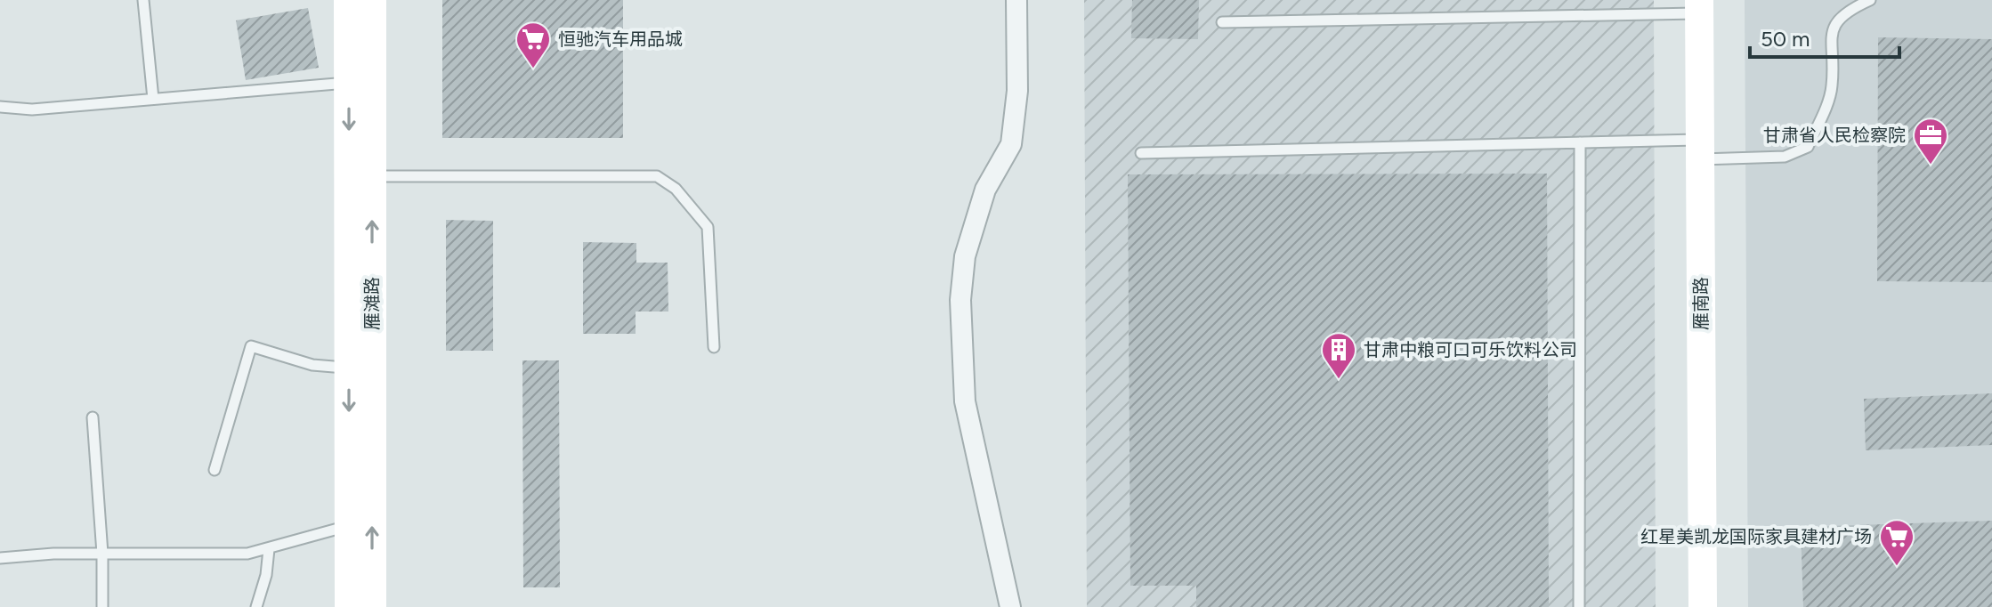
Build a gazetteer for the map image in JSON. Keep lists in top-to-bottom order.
{
  "streets": {
    "main road": ["雁滩路", "雁南路"]
  },
  "places": {
    "supermarket": ["恒驰汽车用品城", "红星美凯龙国际家具建材广场"],
    "office": ["甘肃省人民检察院"],
    "building": ["甘肃中粮可口可乐饮料公司"]
  },
  "scale_bar": "50 m"
}
